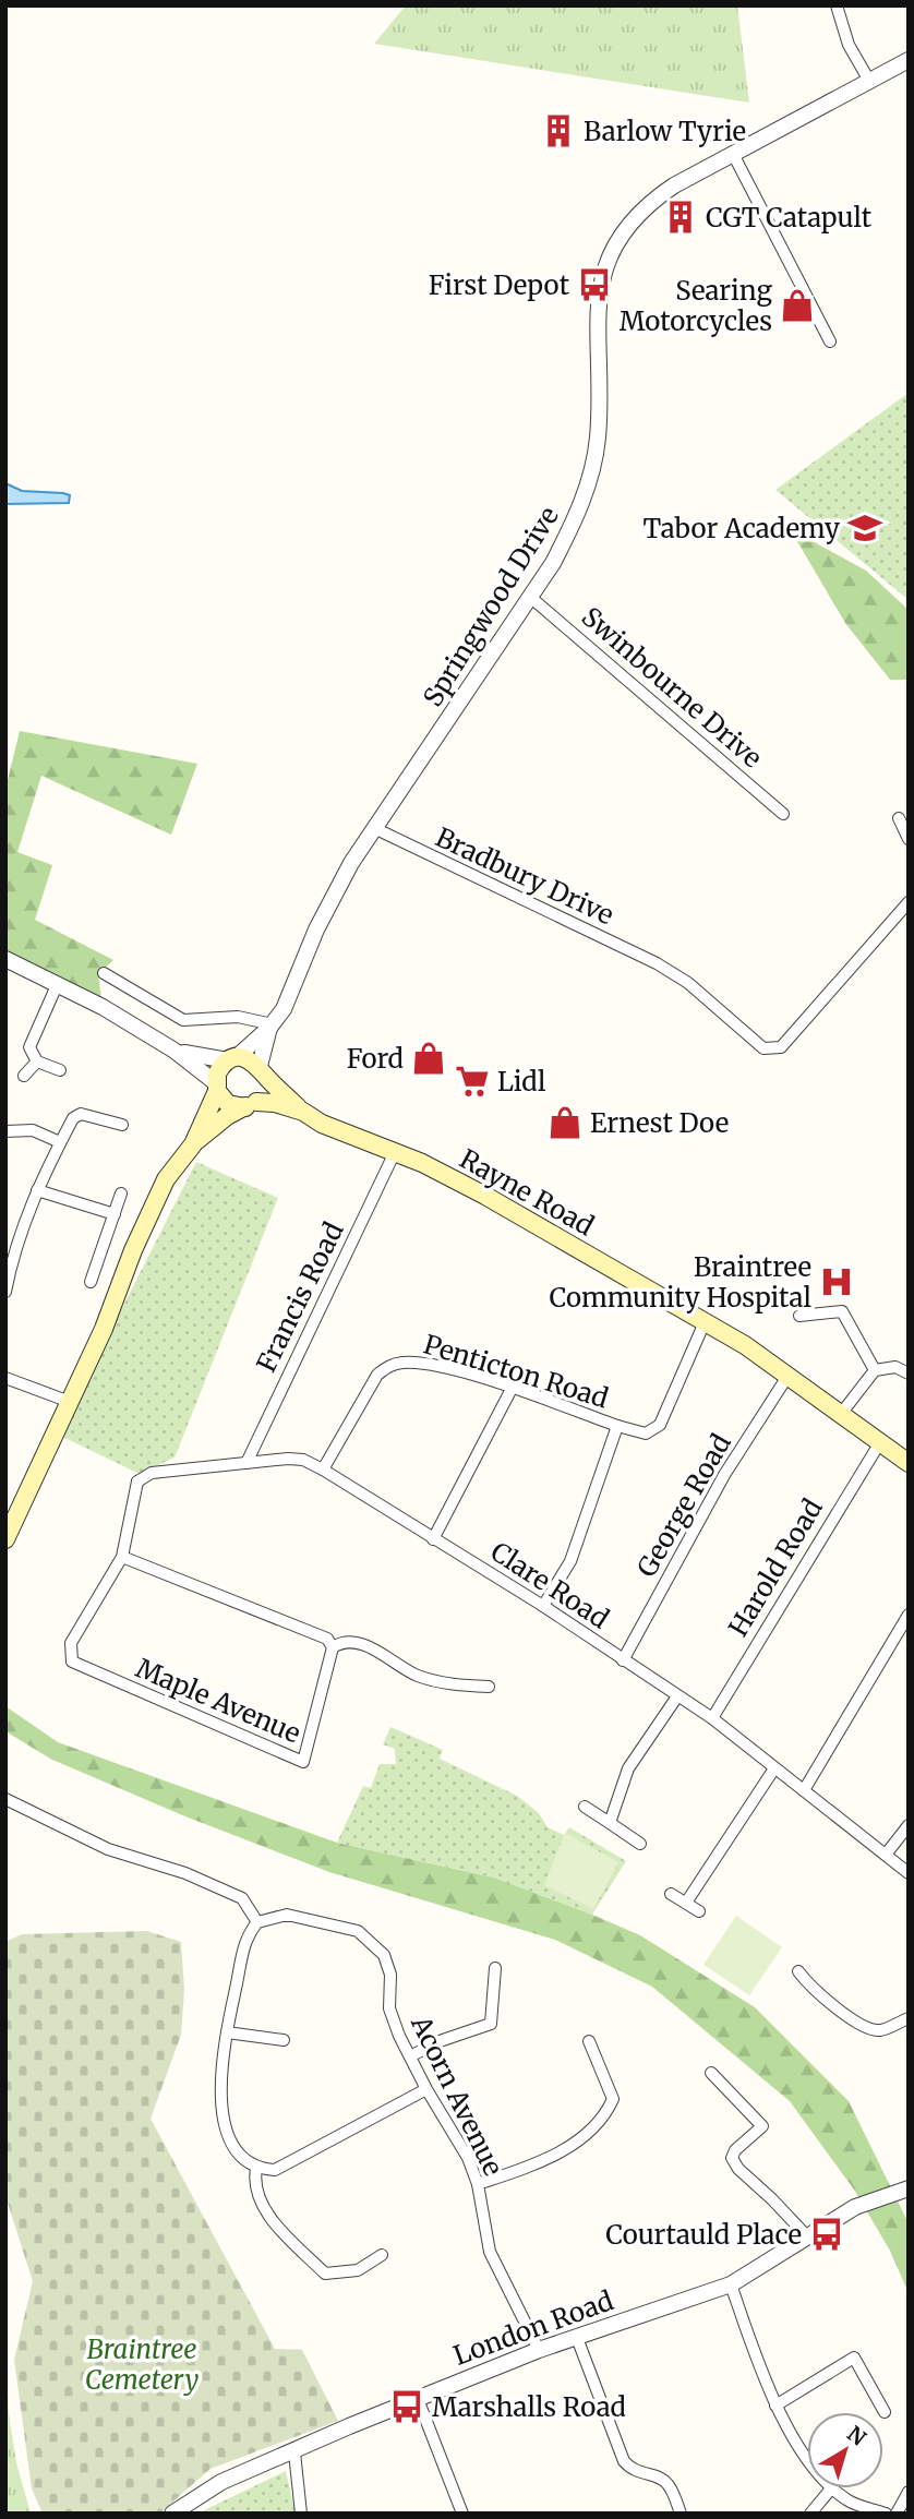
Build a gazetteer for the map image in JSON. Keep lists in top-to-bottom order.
{
  "streets": {
    "main road": ["Rayne Road"],
    "street": [
      "Springwood Drive",
      "Swinbourne Drive",
      "Bradbury Drive",
      "Francis Road",
      "Penticton Road",
      "George Road",
      "Harold Road",
      "Clare Road",
      "Maple Avenue",
      "Acorn Avenue",
      "London Road"
    ]
  },
  "crossings": [
    ["Springwood Drive", "Swinbourne Drive"],
    ["Springwood Drive", "Bradbury Drive"],
    ["Springwood Drive", "Rayne Road"],
    ["Rayne Road", "Francis Road"],
    ["Rayne Road", "Penticton Road"],
    ["Rayne Road", "George Road"],
    ["Rayne Road", "Harold Road"],
    ["Francis Road", "Clare Road"],
    ["Penticton Road", "Clare Road"],
    ["George Road", "Clare Road"],
    ["Harold Road", "Clare Road"],
    ["Acorn Avenue", "London Road"]
  ],
  "parks": ["Braintree Cemetery"],
  "places": {
    "building": ["Barlow Tyrie", "CGT Catapult"],
    "bus stop": ["First Depot", "Courtauld Place", "Marshalls Road"],
    "shop": ["Searing Motorcycles", "Ford", "Ernest Doe"],
    "school or university": ["Tabor Academy"],
    "supermarket": ["Lidl"],
    "hospital": ["Braintree Community Hospital"]
  },
  "north": "top right"
}
